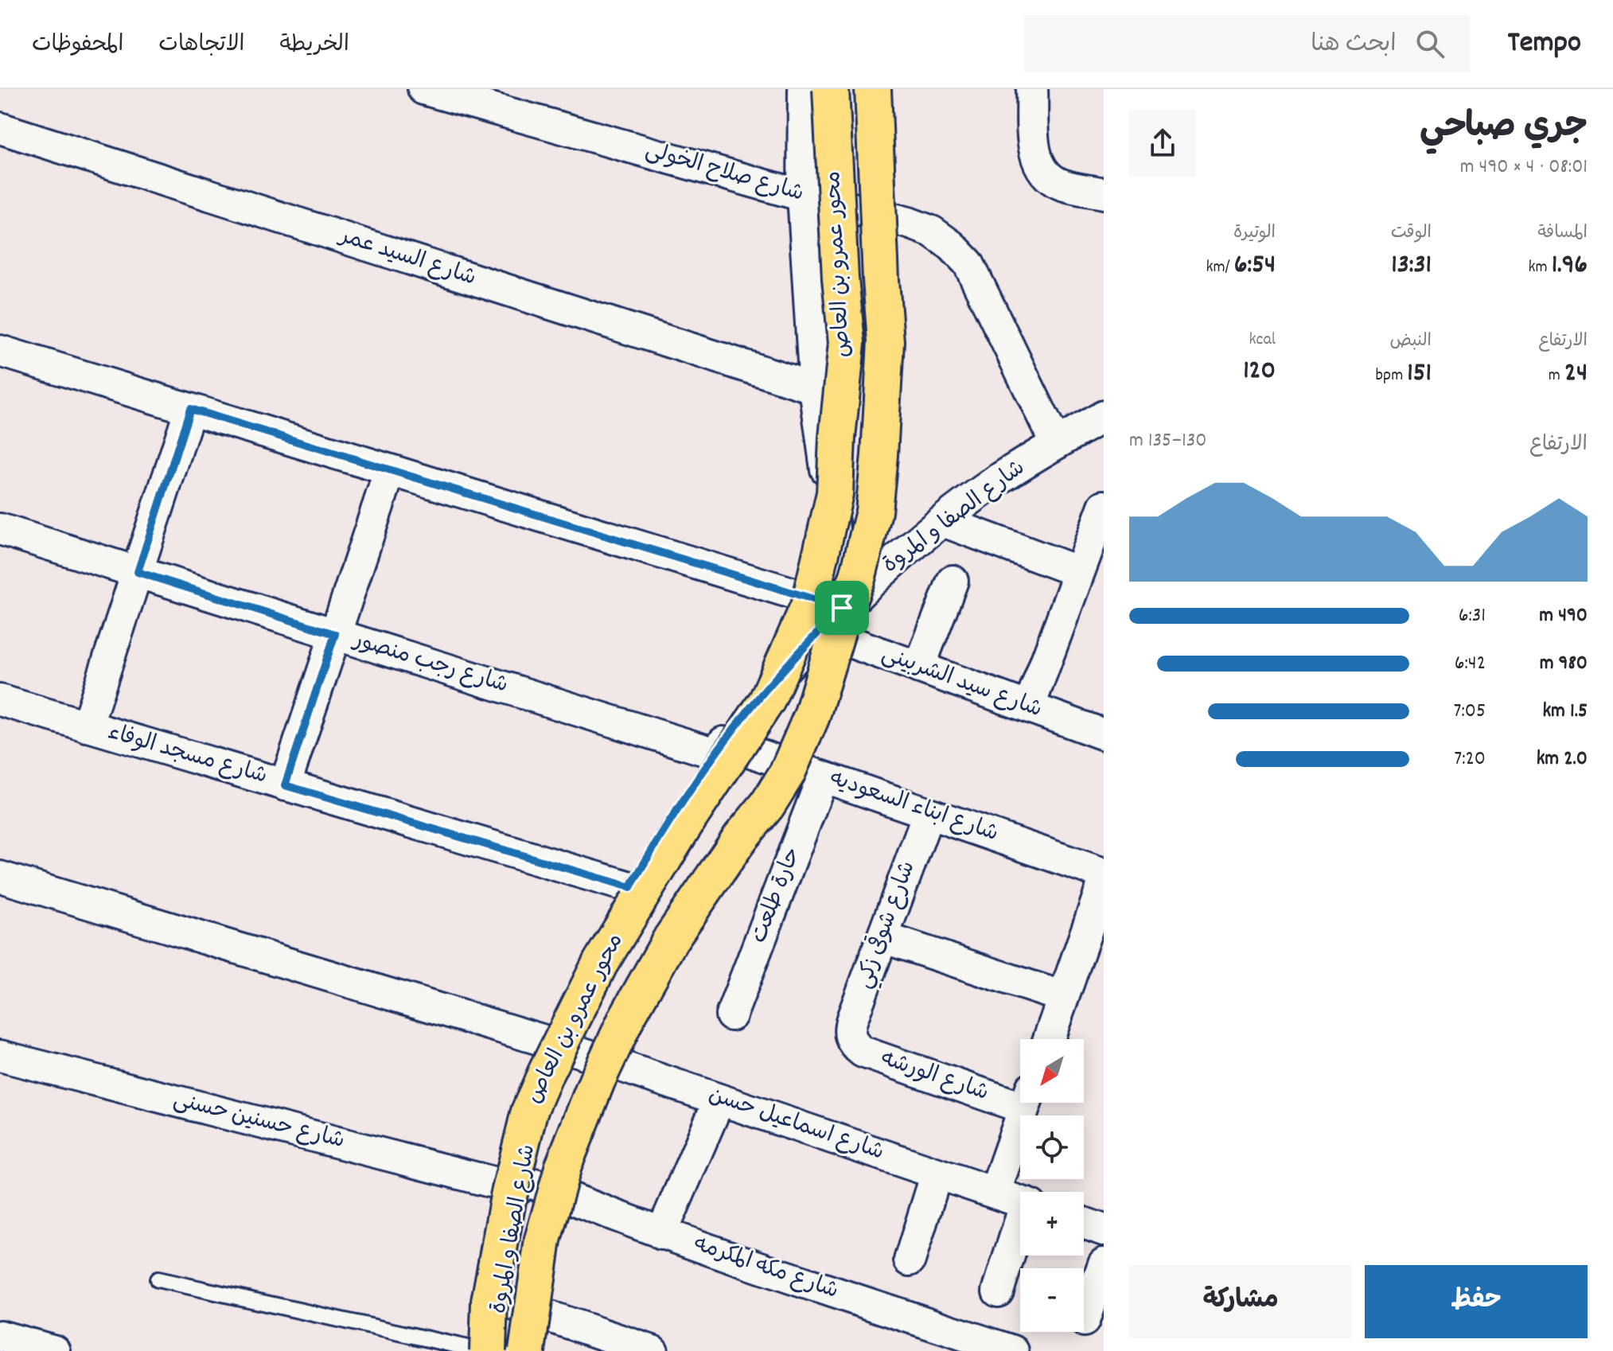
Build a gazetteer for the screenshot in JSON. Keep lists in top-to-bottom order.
{
  "streets": {
    "main road": ["محور عمرو بن العاص"],
    "street": [
      "شارع صلاح الخولى",
      "شارع السيد عمر",
      "شارع الصفا و المروة",
      "شارع رجب منصور",
      "شارع سيد الشربينى",
      "شارع مسجد الوفاء",
      "شارع ابناء السعوديه",
      "حارة طلعت",
      "شارع شوقى زكي",
      "شارع الورشه",
      "شارع حسنين حسنى",
      "شارع اسماعيل حسن",
      "شارع مكه المكرمه"
    ]
  },
  "crossings": [
    ["شارع صلاح الخولى", "شارع الصفا و المروة"],
    ["شارع الصفا و المروة", "شارع رجب منصور"],
    ["شارع الصفا و المروة", "شارع سيد الشربينى"],
    ["شارع الصفا و المروة", "شارع مسجد الوفاء"],
    ["شارع الصفا و المروة", "شارع ابناء السعوديه"],
    ["شارع الصفا و المروة", "شارع حسنين حسنى"],
    ["شارع الصفا و المروة", "شارع اسماعيل حسن"],
    ["شارع الصفا و المروة", "شارع مكه المكرمه"],
    ["شارع رجب منصور", "شارع ابناء السعوديه"],
    ["شارع ابناء السعوديه", "حارة طلعت"],
    ["شارع ابناء السعوديه", "شارع شوقى زكي"],
    ["شارع شوقى زكي", "شارع الورشه"],
    ["شارع حسنين حسنى", "شارع مكه المكرمه"]
  ],
  "north": "bottom left",
  "page": {
    "header": "Tempo",
    "search": "ابحث هنا",
    "nav": ["الخريطة", "الاتجاهات", "المحفوظات"],
    "heading": ["جري صباحي", "08:01 · 4 × 490 m"],
    "stats": [
      ["المسافة", "1.96 km"],
      ["الوقت", "13:31"],
      ["الوتيرة", "6:54 /km"],
      ["الارتفاع", "24 m"],
      ["النبض", "151 bpm"],
      ["kcal", "120"]
    ],
    "chart": ["الارتفاع", "130–135 m"],
    "list": [
      {
        "name": "490 m",
        "note": "6:31"
      },
      {
        "name": "980 m",
        "note": "6:42"
      },
      {
        "name": "1.5 km",
        "note": "7:05"
      },
      {
        "name": "2.0 km",
        "note": "7:20"
      }
    ],
    "map_buttons": ["+", "−"],
    "buttons": ["حفظ", "مشاركة"]
  }
}
